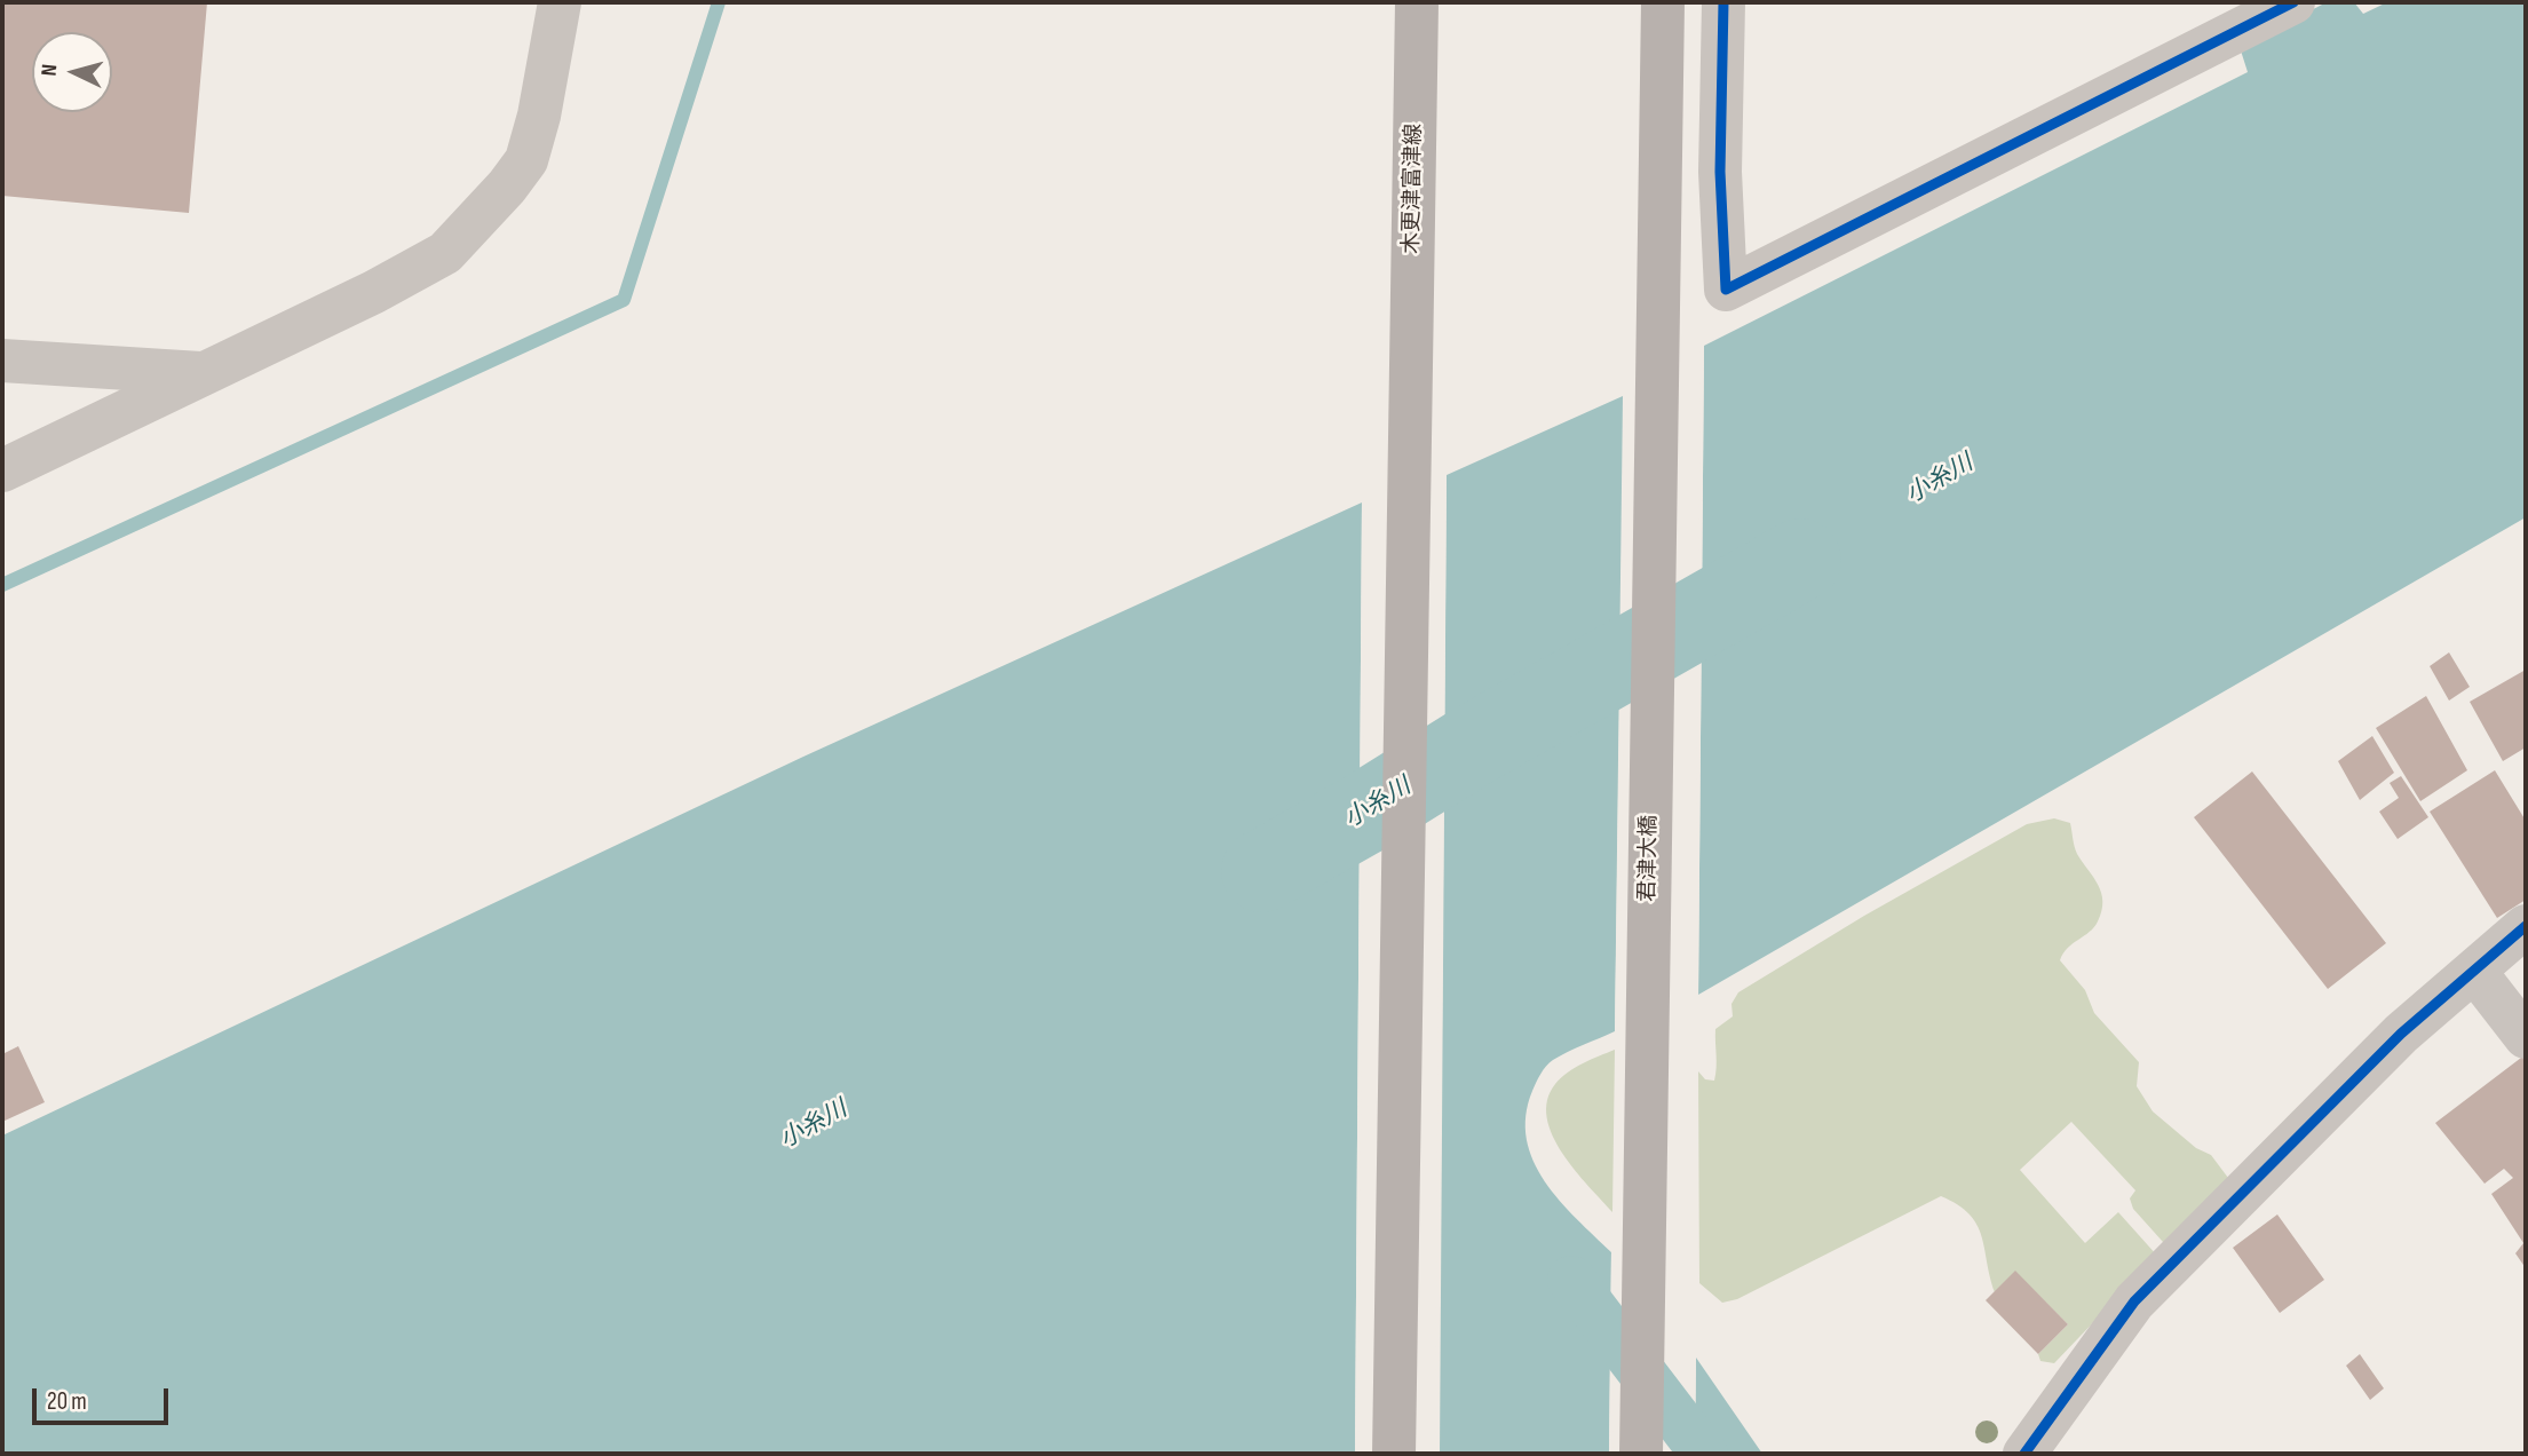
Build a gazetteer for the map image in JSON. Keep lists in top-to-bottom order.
{
  "streets": {
    "main road": ["木更津富津線", "君津大橋"]
  },
  "water": ["小糸川"],
  "scale_bar": "20 m",
  "north": "left"
}
